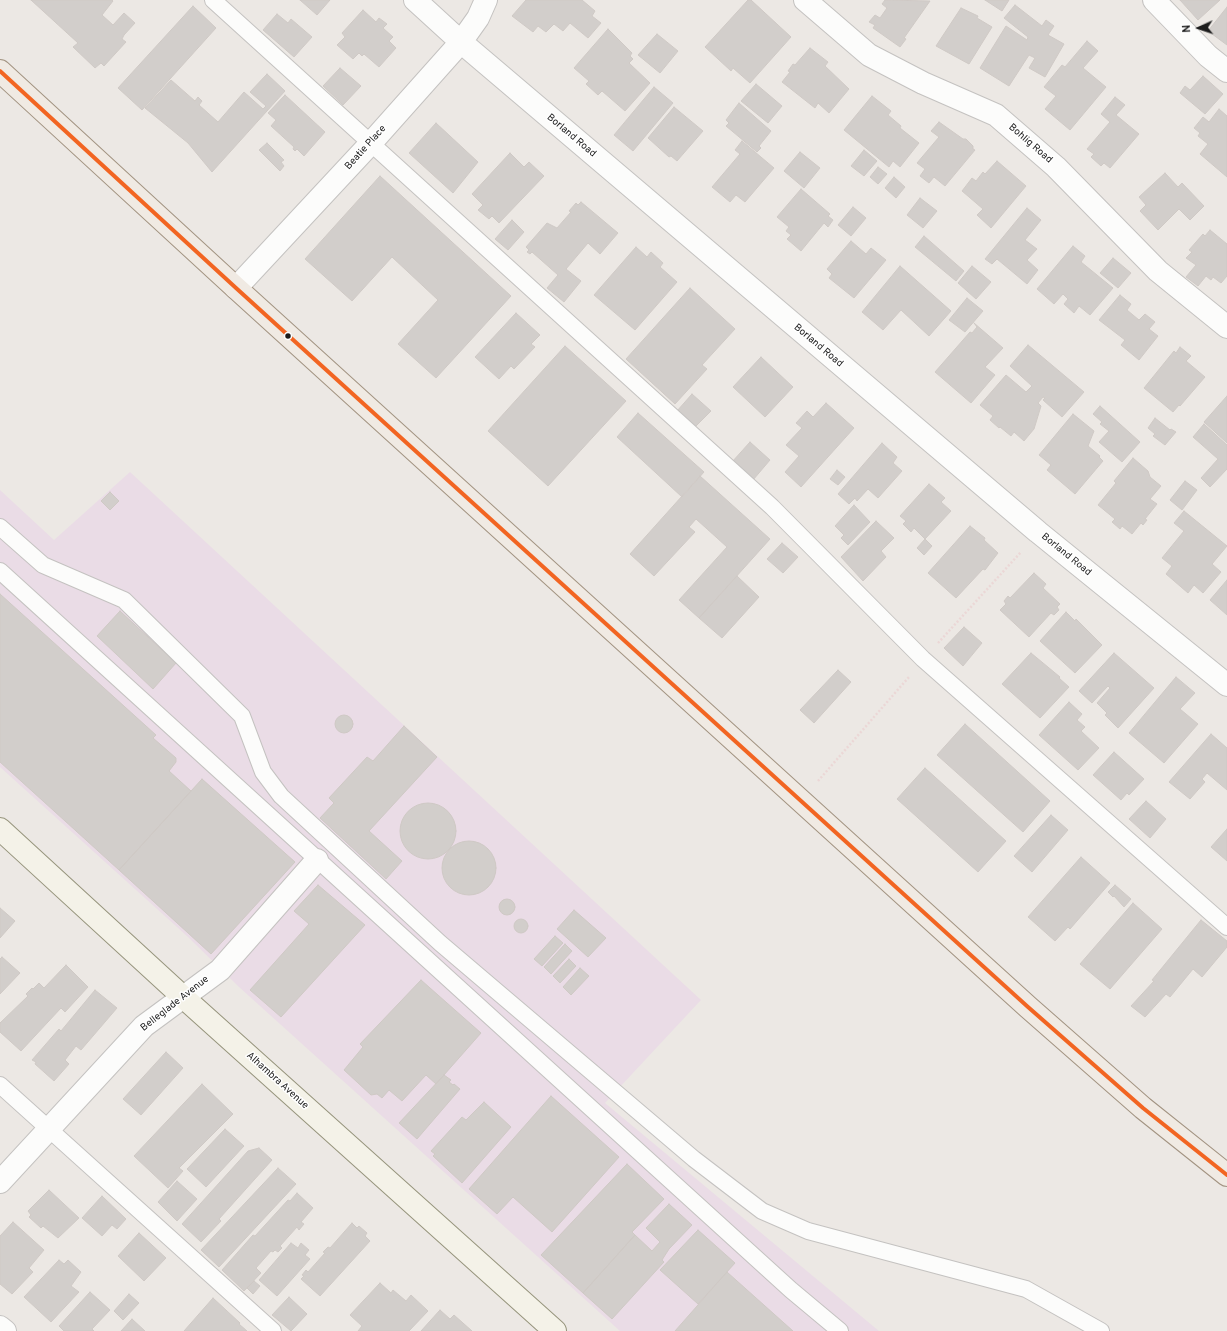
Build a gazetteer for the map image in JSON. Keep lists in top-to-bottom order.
{
  "streets": {
    "main road": ["Alhambra Avenue"],
    "street": [
      "Borland Road",
      "Bohlig Road",
      "Beatie Place",
      "Belleglade Avenue"
    ]
  },
  "crossings": [
    ["Borland Road", "Beatie Place"],
    ["Belleglade Avenue", "Alhambra Avenue"]
  ],
  "north": "left"
}
